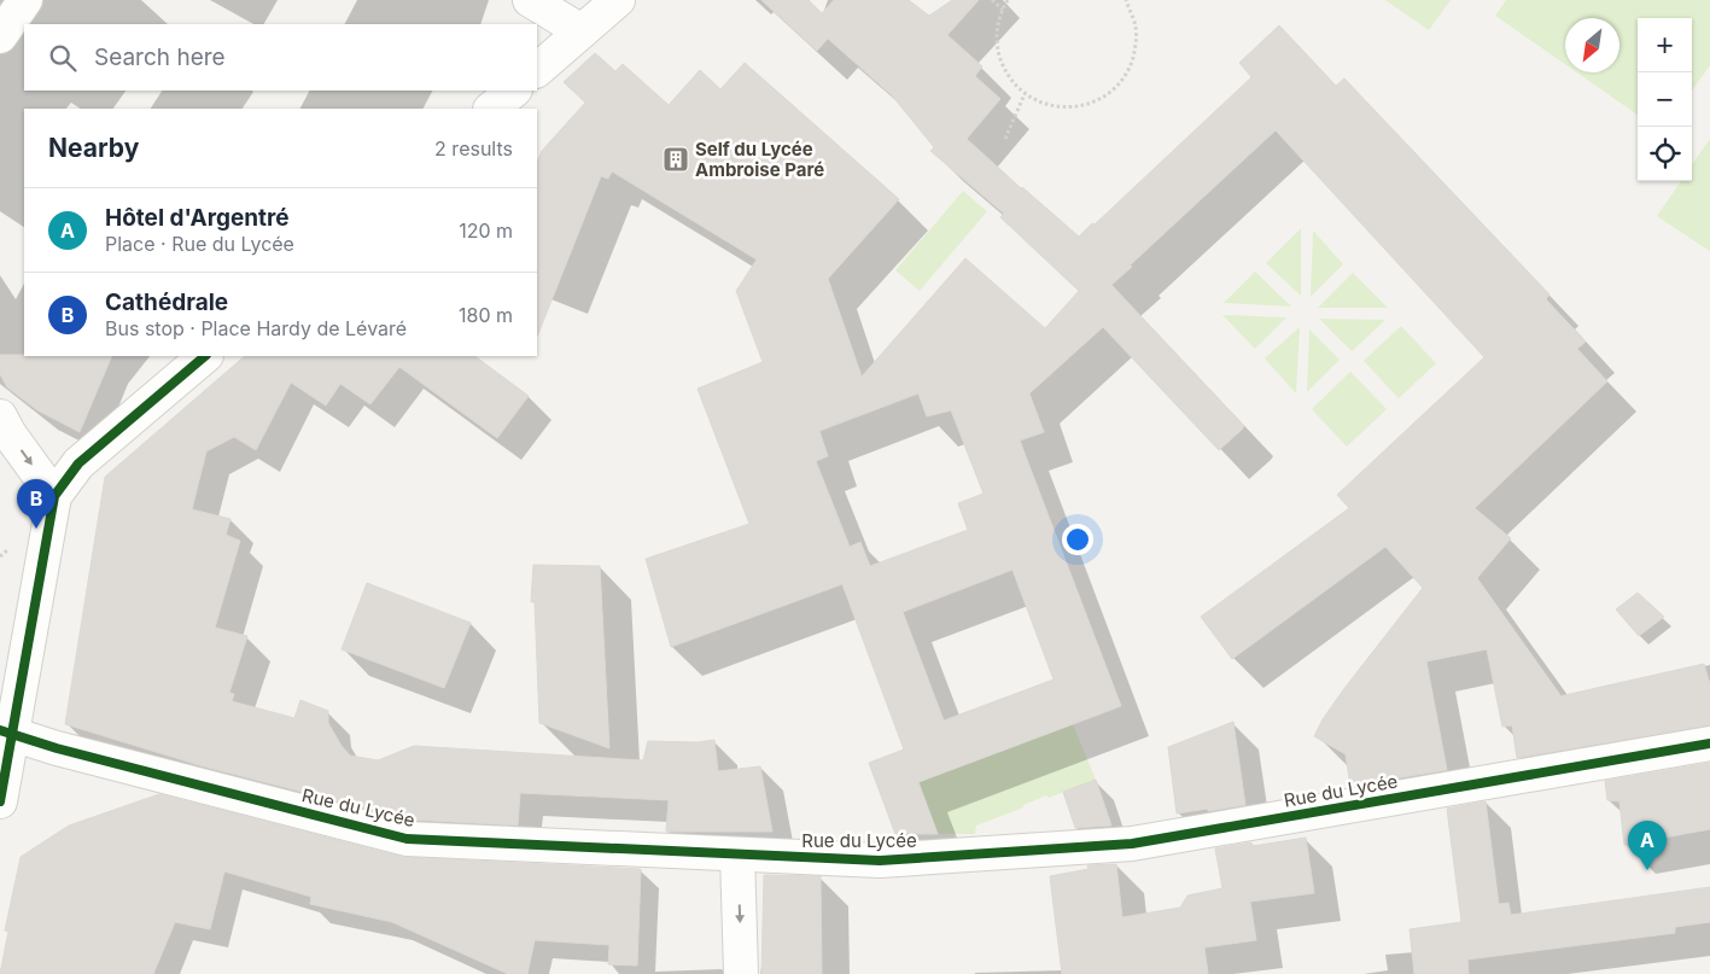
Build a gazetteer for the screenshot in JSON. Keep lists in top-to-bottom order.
{
  "streets": {
    "street": ["Rue du Lycée"]
  },
  "places": {
    "building": ["Self du Lycée Ambroise Paré"]
  },
  "north": "bottom left",
  "page": {
    "map_buttons": ["+", "−"],
    "search": "Search here",
    "heading": ["Nearby", "2 results"],
    "list": [
      {
        "mark": "A",
        "name": "Hôtel d'Argentré",
        "note": "Place · Rue du Lycée",
        "value": "120 m"
      },
      {
        "mark": "B",
        "name": "Cathédrale",
        "note": "Bus stop · Place Hardy de Lévaré",
        "value": "180 m"
      }
    ],
    "pins": ["B", "A"]
  }
}
